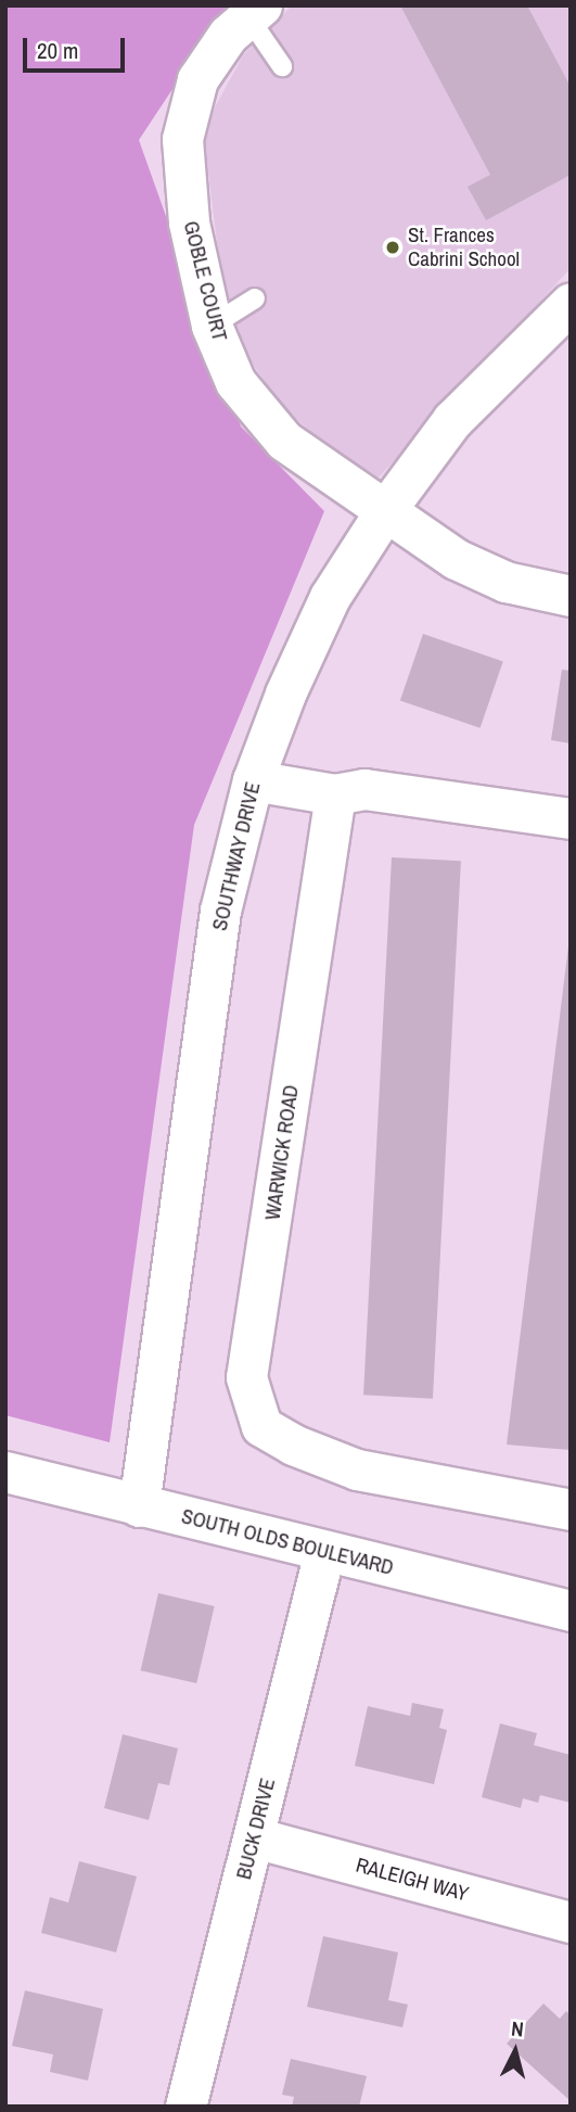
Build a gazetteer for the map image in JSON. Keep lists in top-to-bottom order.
{
  "streets": {
    "street": [
      "GOBLE COURT",
      "SOUTHWAY DRIVE",
      "WARWICK ROAD",
      "SOUTH OLDS BOULEVARD",
      "BUCK DRIVE",
      "RALEIGH WAY"
    ]
  },
  "crossings": [
    ["GOBLE COURT", "SOUTHWAY DRIVE"],
    ["SOUTHWAY DRIVE", "SOUTH OLDS BOULEVARD"],
    ["SOUTH OLDS BOULEVARD", "BUCK DRIVE"],
    ["BUCK DRIVE", "RALEIGH WAY"]
  ],
  "places": ["St. Frances Cabrini School"],
  "scale_bar": "20 m",
  "north": "top"
}
